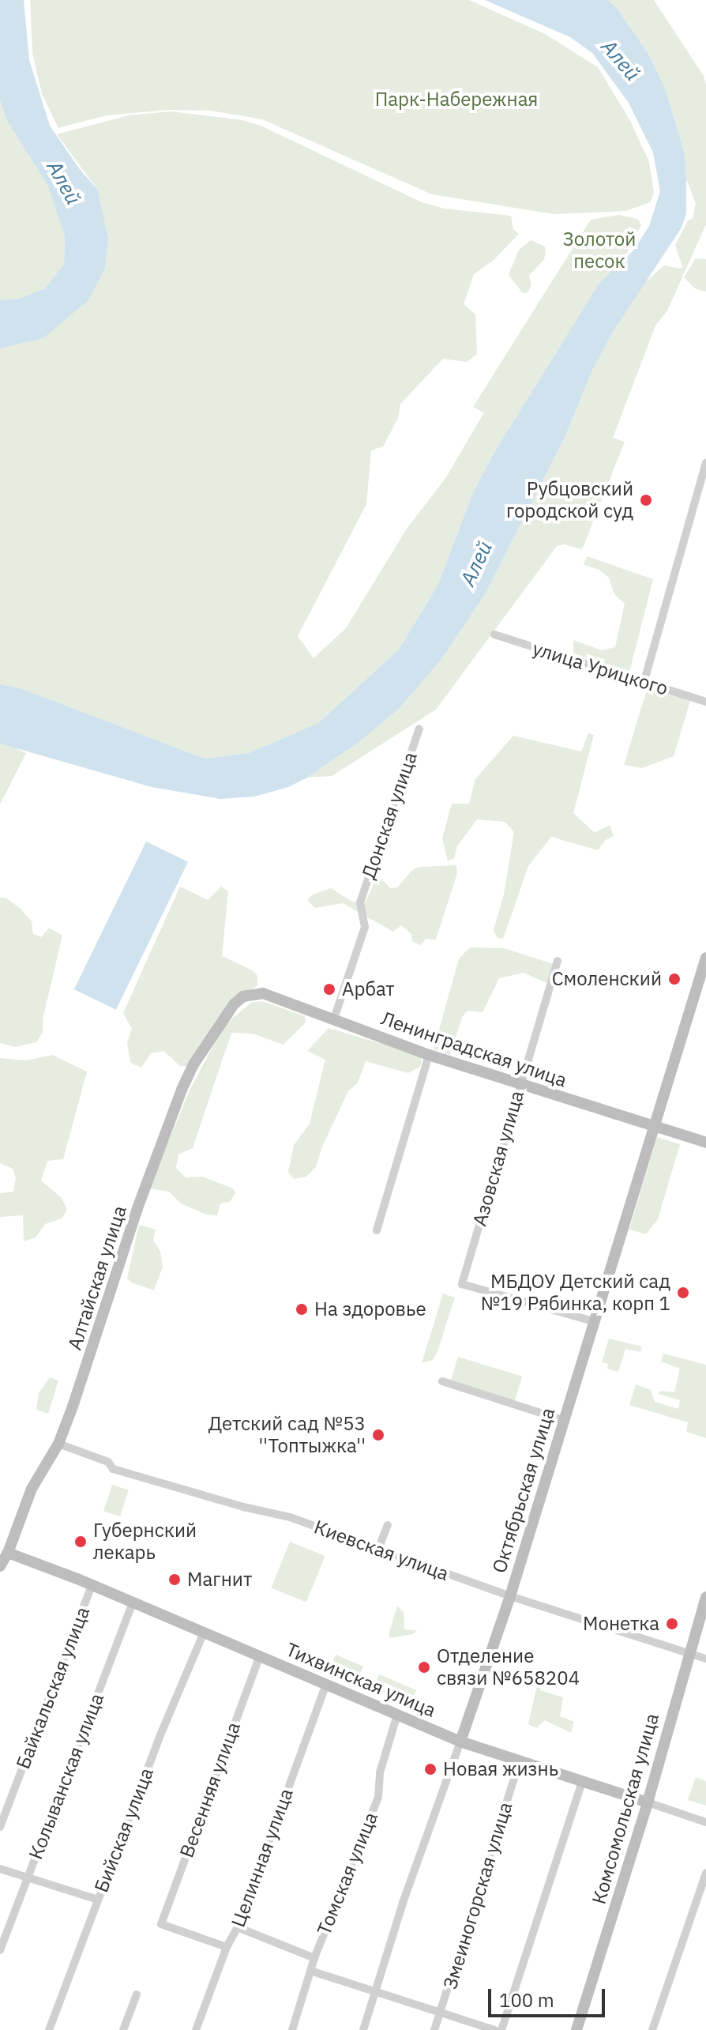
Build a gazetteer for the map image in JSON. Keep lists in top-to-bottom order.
{
  "streets": {
    "main road": [
      "Ленинградская улица",
      "Алтайская улица",
      "Октябрьская улица",
      "Тихвинская улица",
      "Комсомольская улица"
    ],
    "street": [
      "улица Урицкого",
      "Донская улица",
      "Азовская улица",
      "Киевская улица",
      "Байкальская улица",
      "Колыванская улица",
      "Весенняя улица",
      "Бийская улица",
      "Целинная улица",
      "Томская улица",
      "Змеиногорская улица"
    ]
  },
  "crossings": [
    ["Донская улица", "Ленинградская улица"],
    ["Ленинградская улица", "Азовская улица"],
    ["Ленинградская улица", "Алтайская улица"],
    ["Ленинградская улица", "Октябрьская улица"],
    ["Азовская улица", "Октябрьская улица"],
    ["Алтайская улица", "Киевская улица"],
    ["Алтайская улица", "Тихвинская улица"],
    ["Октябрьская улица", "Киевская улица"],
    ["Октябрьская улица", "Тихвинская улица"],
    ["Киевская улица", "Комсомольская улица"],
    ["Тихвинская улица", "Байкальская улица"],
    ["Тихвинская улица", "Колыванская улица"],
    ["Тихвинская улица", "Весенняя улица"],
    ["Тихвинская улица", "Комсомольская улица"],
    ["Тихвинская улица", "Бийская улица"],
    ["Тихвинская улица", "Целинная улица"],
    ["Тихвинская улица", "Томская улица"],
    ["Тихвинская улица", "Змеиногорская улица"],
    ["Весенняя улица", "Целинная улица"]
  ],
  "water": ["Алей"],
  "parks": ["Парк-Набережная", "Золотой песок"],
  "places": [
    "Рубцовский городской суд",
    "Смоленский",
    "Арбат",
    "МБДОУ Детский сад №19 Рябинка, корп 1",
    "На здоровье",
    "Детский сад №53 ''Топтыжка''",
    "Губернский лекарь",
    "Магнит",
    "Монетка",
    "Отделение связи №658204",
    "Новая жизнь"
  ],
  "scale_bar": "100 m"
}
